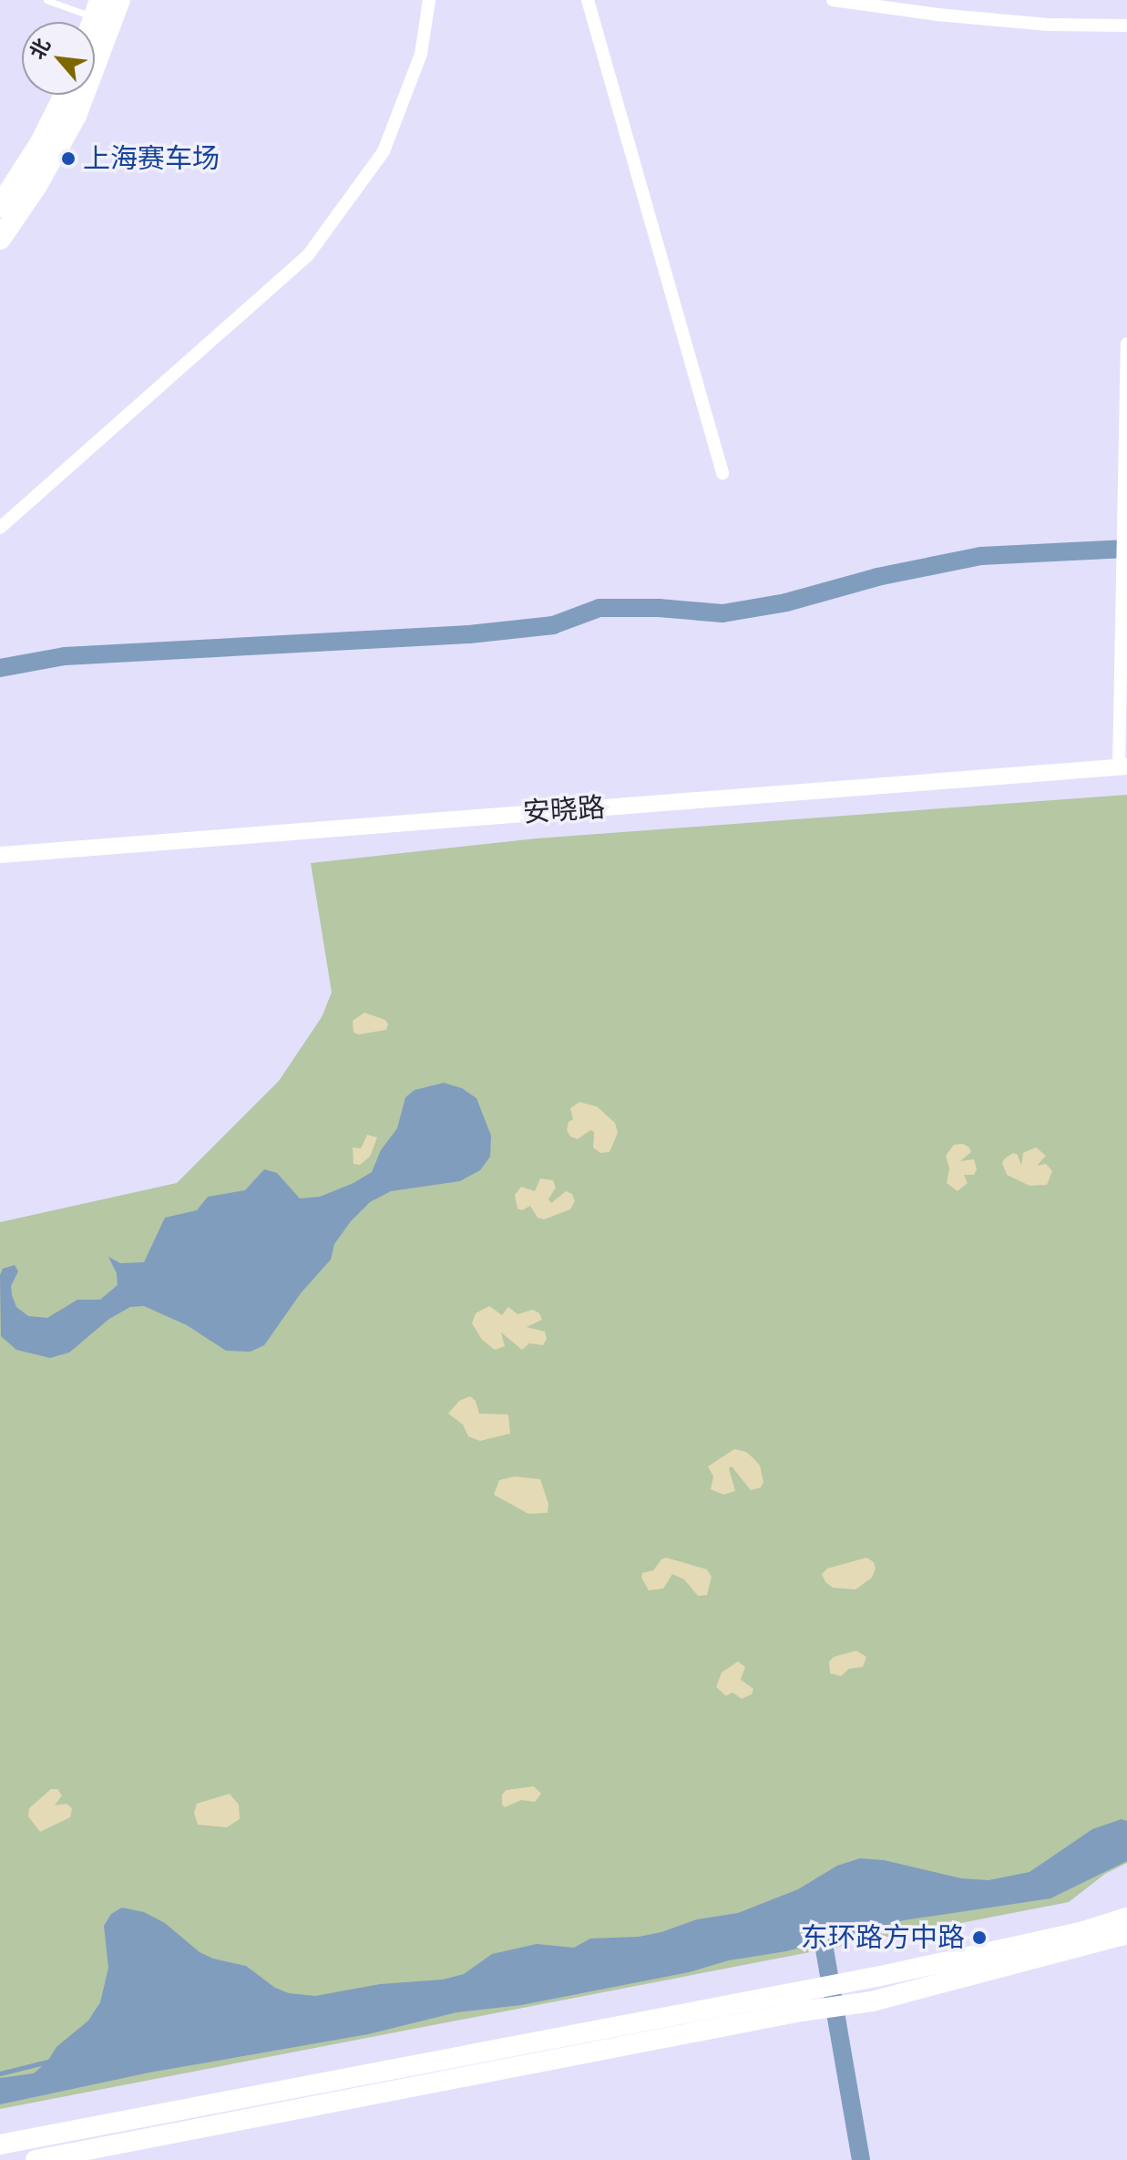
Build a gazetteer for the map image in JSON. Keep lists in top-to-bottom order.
{
  "streets": {
    "street": ["安晓路"]
  },
  "places": ["上海赛车场", "东环路方中路"],
  "north": "top left"
}
